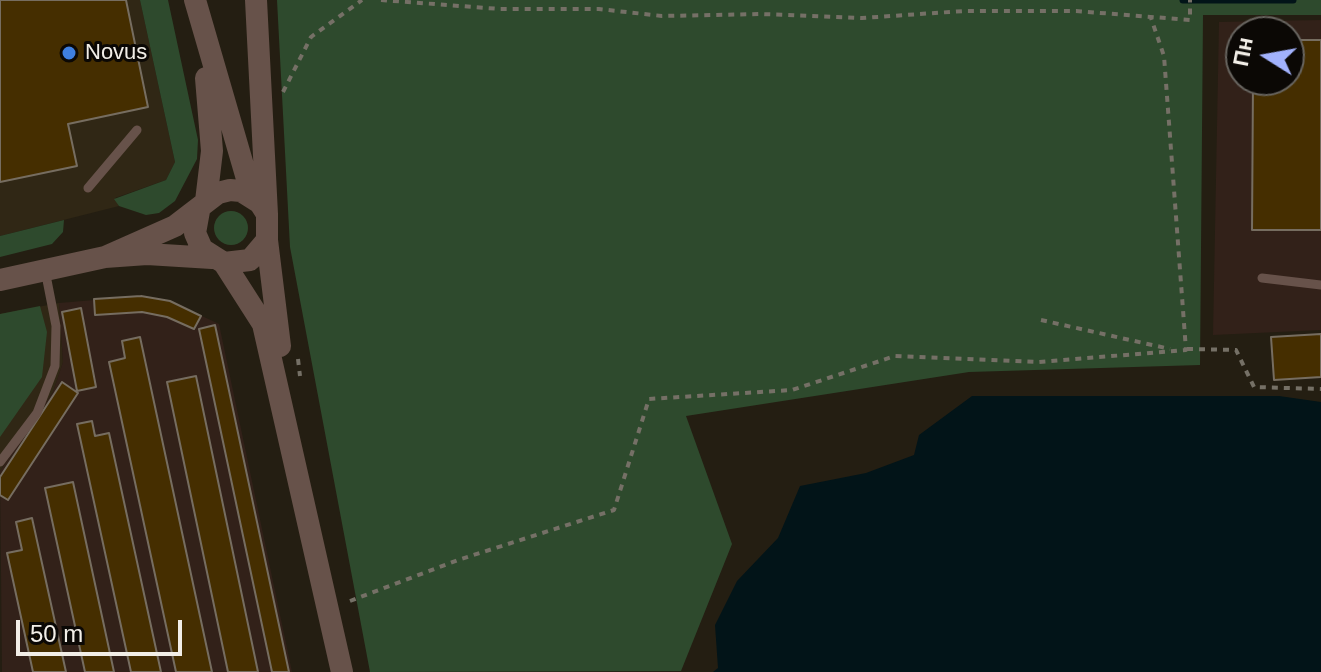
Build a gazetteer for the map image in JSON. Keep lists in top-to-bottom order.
{
  "places": ["Novus"],
  "scale_bar": "50 m",
  "north": "left"
}
